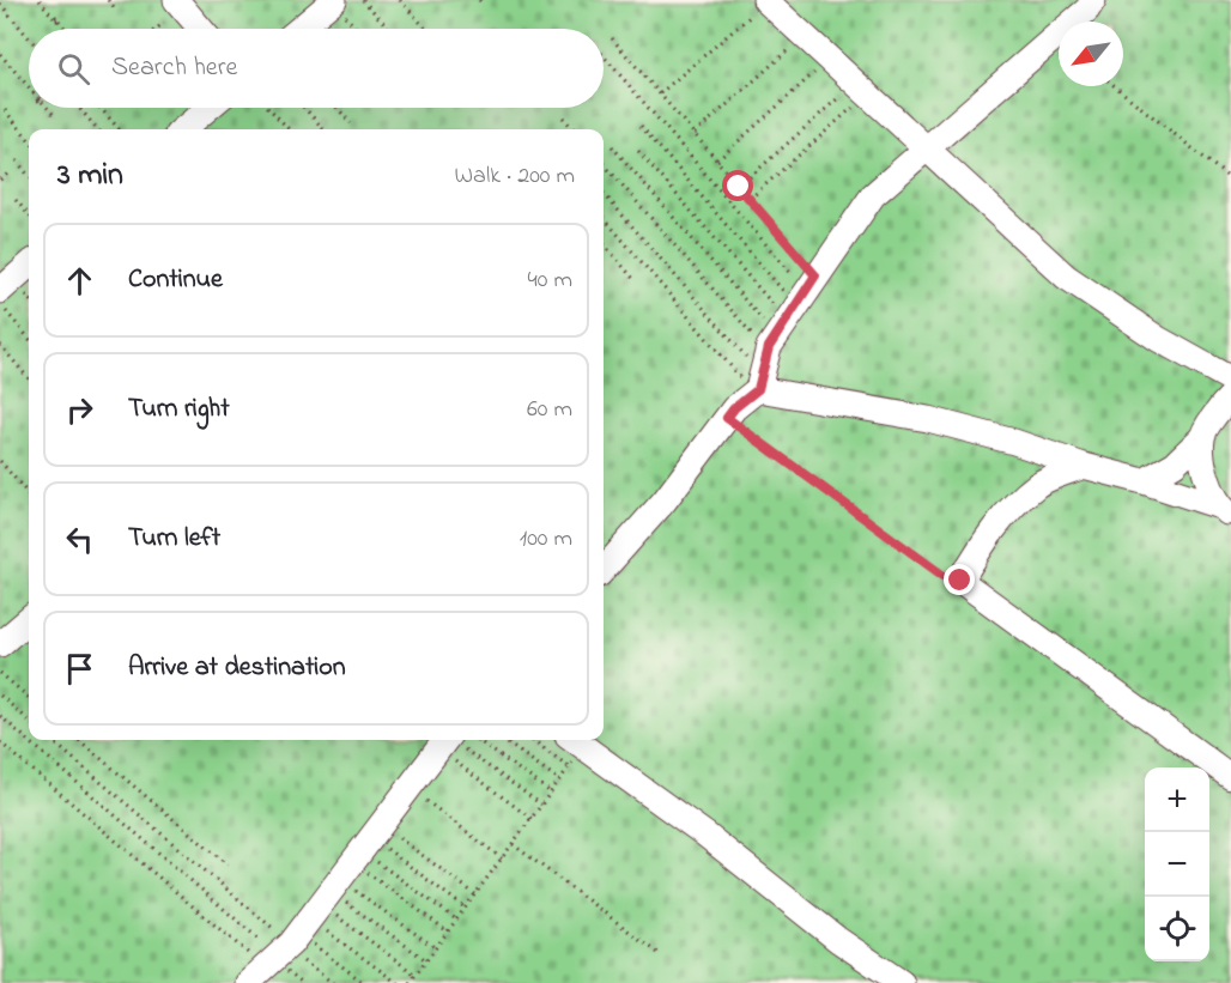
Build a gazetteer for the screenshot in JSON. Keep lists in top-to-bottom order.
{
  "north": "bottom left",
  "page": {
    "search": "Search here",
    "heading": ["3 min", "Walk · 200 m"],
    "list": [
      ["Continue", "40 m"],
      ["Turn right", "60 m"],
      ["Turn left", "100 m"],
      "Arrive at destination"
    ],
    "map_buttons": ["+", "−"]
  }
}
